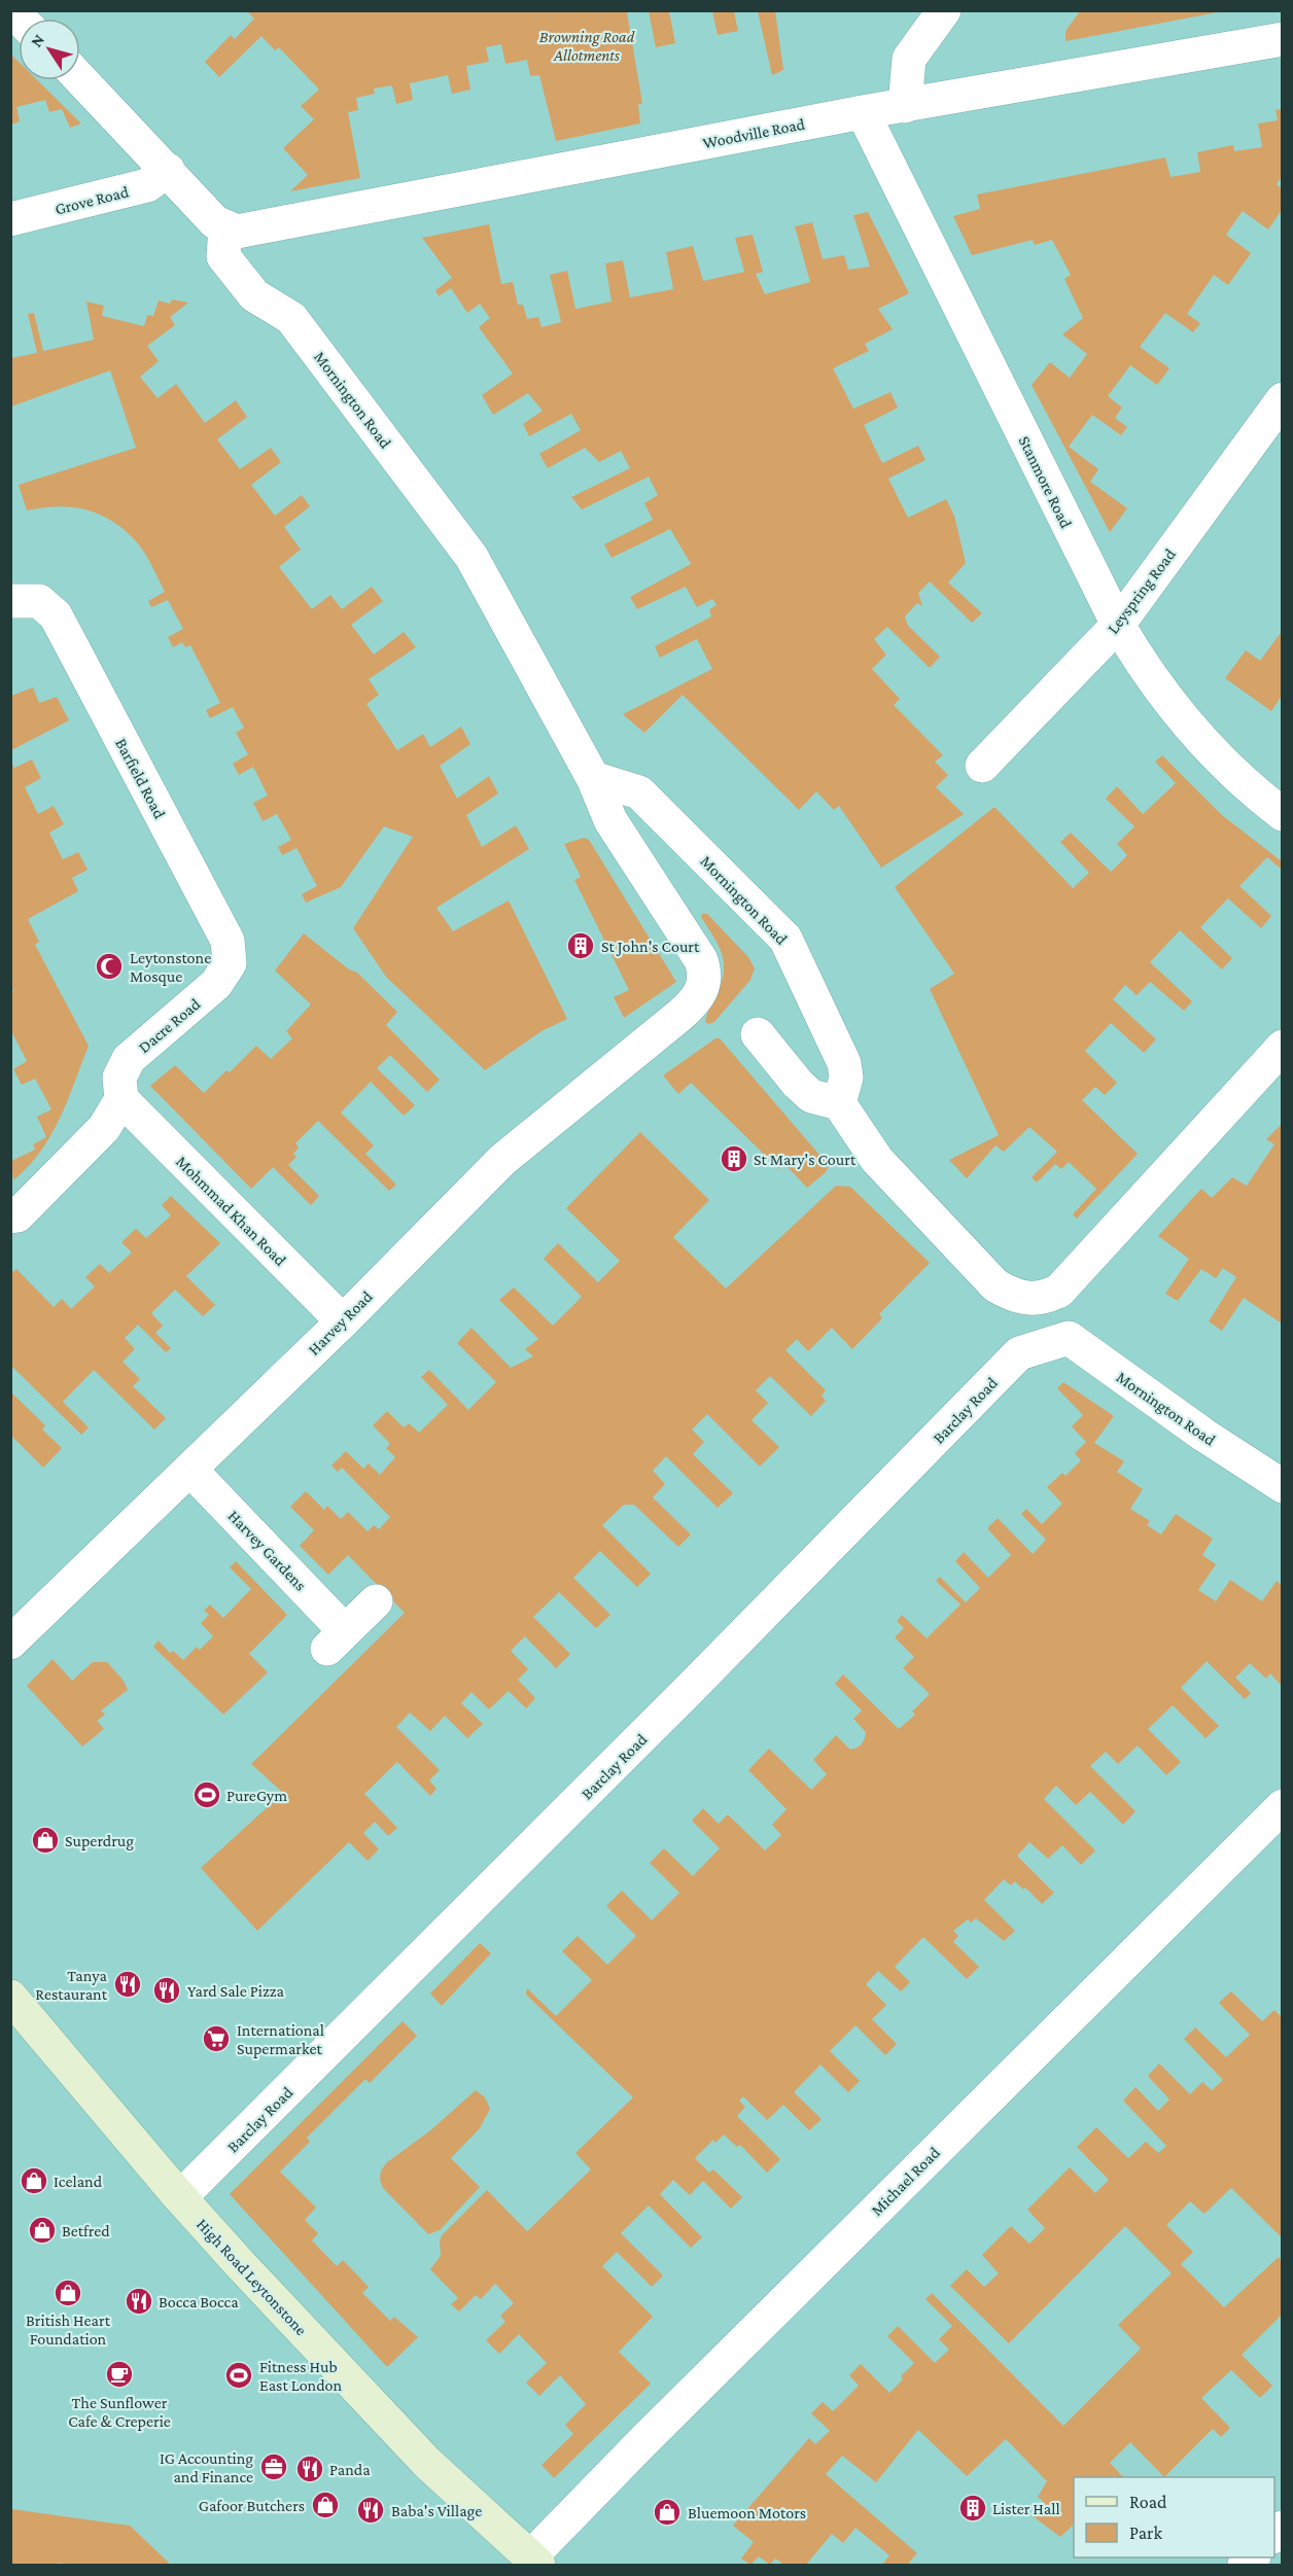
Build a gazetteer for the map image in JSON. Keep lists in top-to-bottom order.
{
  "streets": {
    "street": [
      "Woodville Road",
      "Grove Road",
      "Mornington Road",
      "Stanmore Road",
      "Leyspring Road",
      "Barfield Road",
      "Dacre Road",
      "Mohmmad Khan Road",
      "Harvey Road",
      "Barclay Road",
      "Harvey Gardens",
      "Michael Road",
      "High Road Leytonstone"
    ]
  },
  "crossings": [
    ["Woodville Road", "Mornington Road"],
    ["Woodville Road", "Stanmore Road"],
    ["Mornington Road", "Harvey Road"],
    ["Mornington Road", "Barclay Road"],
    ["Stanmore Road", "Leyspring Road"],
    ["Barfield Road", "Dacre Road"],
    ["Dacre Road", "Mohmmad Khan Road"],
    ["Mohmmad Khan Road", "Harvey Road"],
    ["Harvey Road", "Harvey Gardens"],
    ["Barclay Road", "High Road Leytonstone"],
    ["Michael Road", "High Road Leytonstone"]
  ],
  "parks": ["Browning Road Allotments"],
  "places": {
    "building": ["St John's Court", "St Mary's Court", "Lister Hall"],
    "mosque": ["Leytonstone Mosque"],
    "sports": ["PureGym", "Fitness Hub East London"],
    "shop": [
      "Superdrug",
      "Iceland",
      "Betfred",
      "British Heart Foundation",
      "Gafoor Butchers",
      "Bluemoon Motors"
    ],
    "restaurant": [
      "Tanya Restaurant",
      "Yard Sale Pizza",
      "Bocca Bocca",
      "Panda",
      "Baba's Village"
    ],
    "supermarket": ["International Supermarket"],
    "cafe": ["The Sunflower Cafe & Creperie"],
    "office": ["IG Accounting and Finance"]
  },
  "legend": ["Road", "Park"],
  "north": "top left"
}
